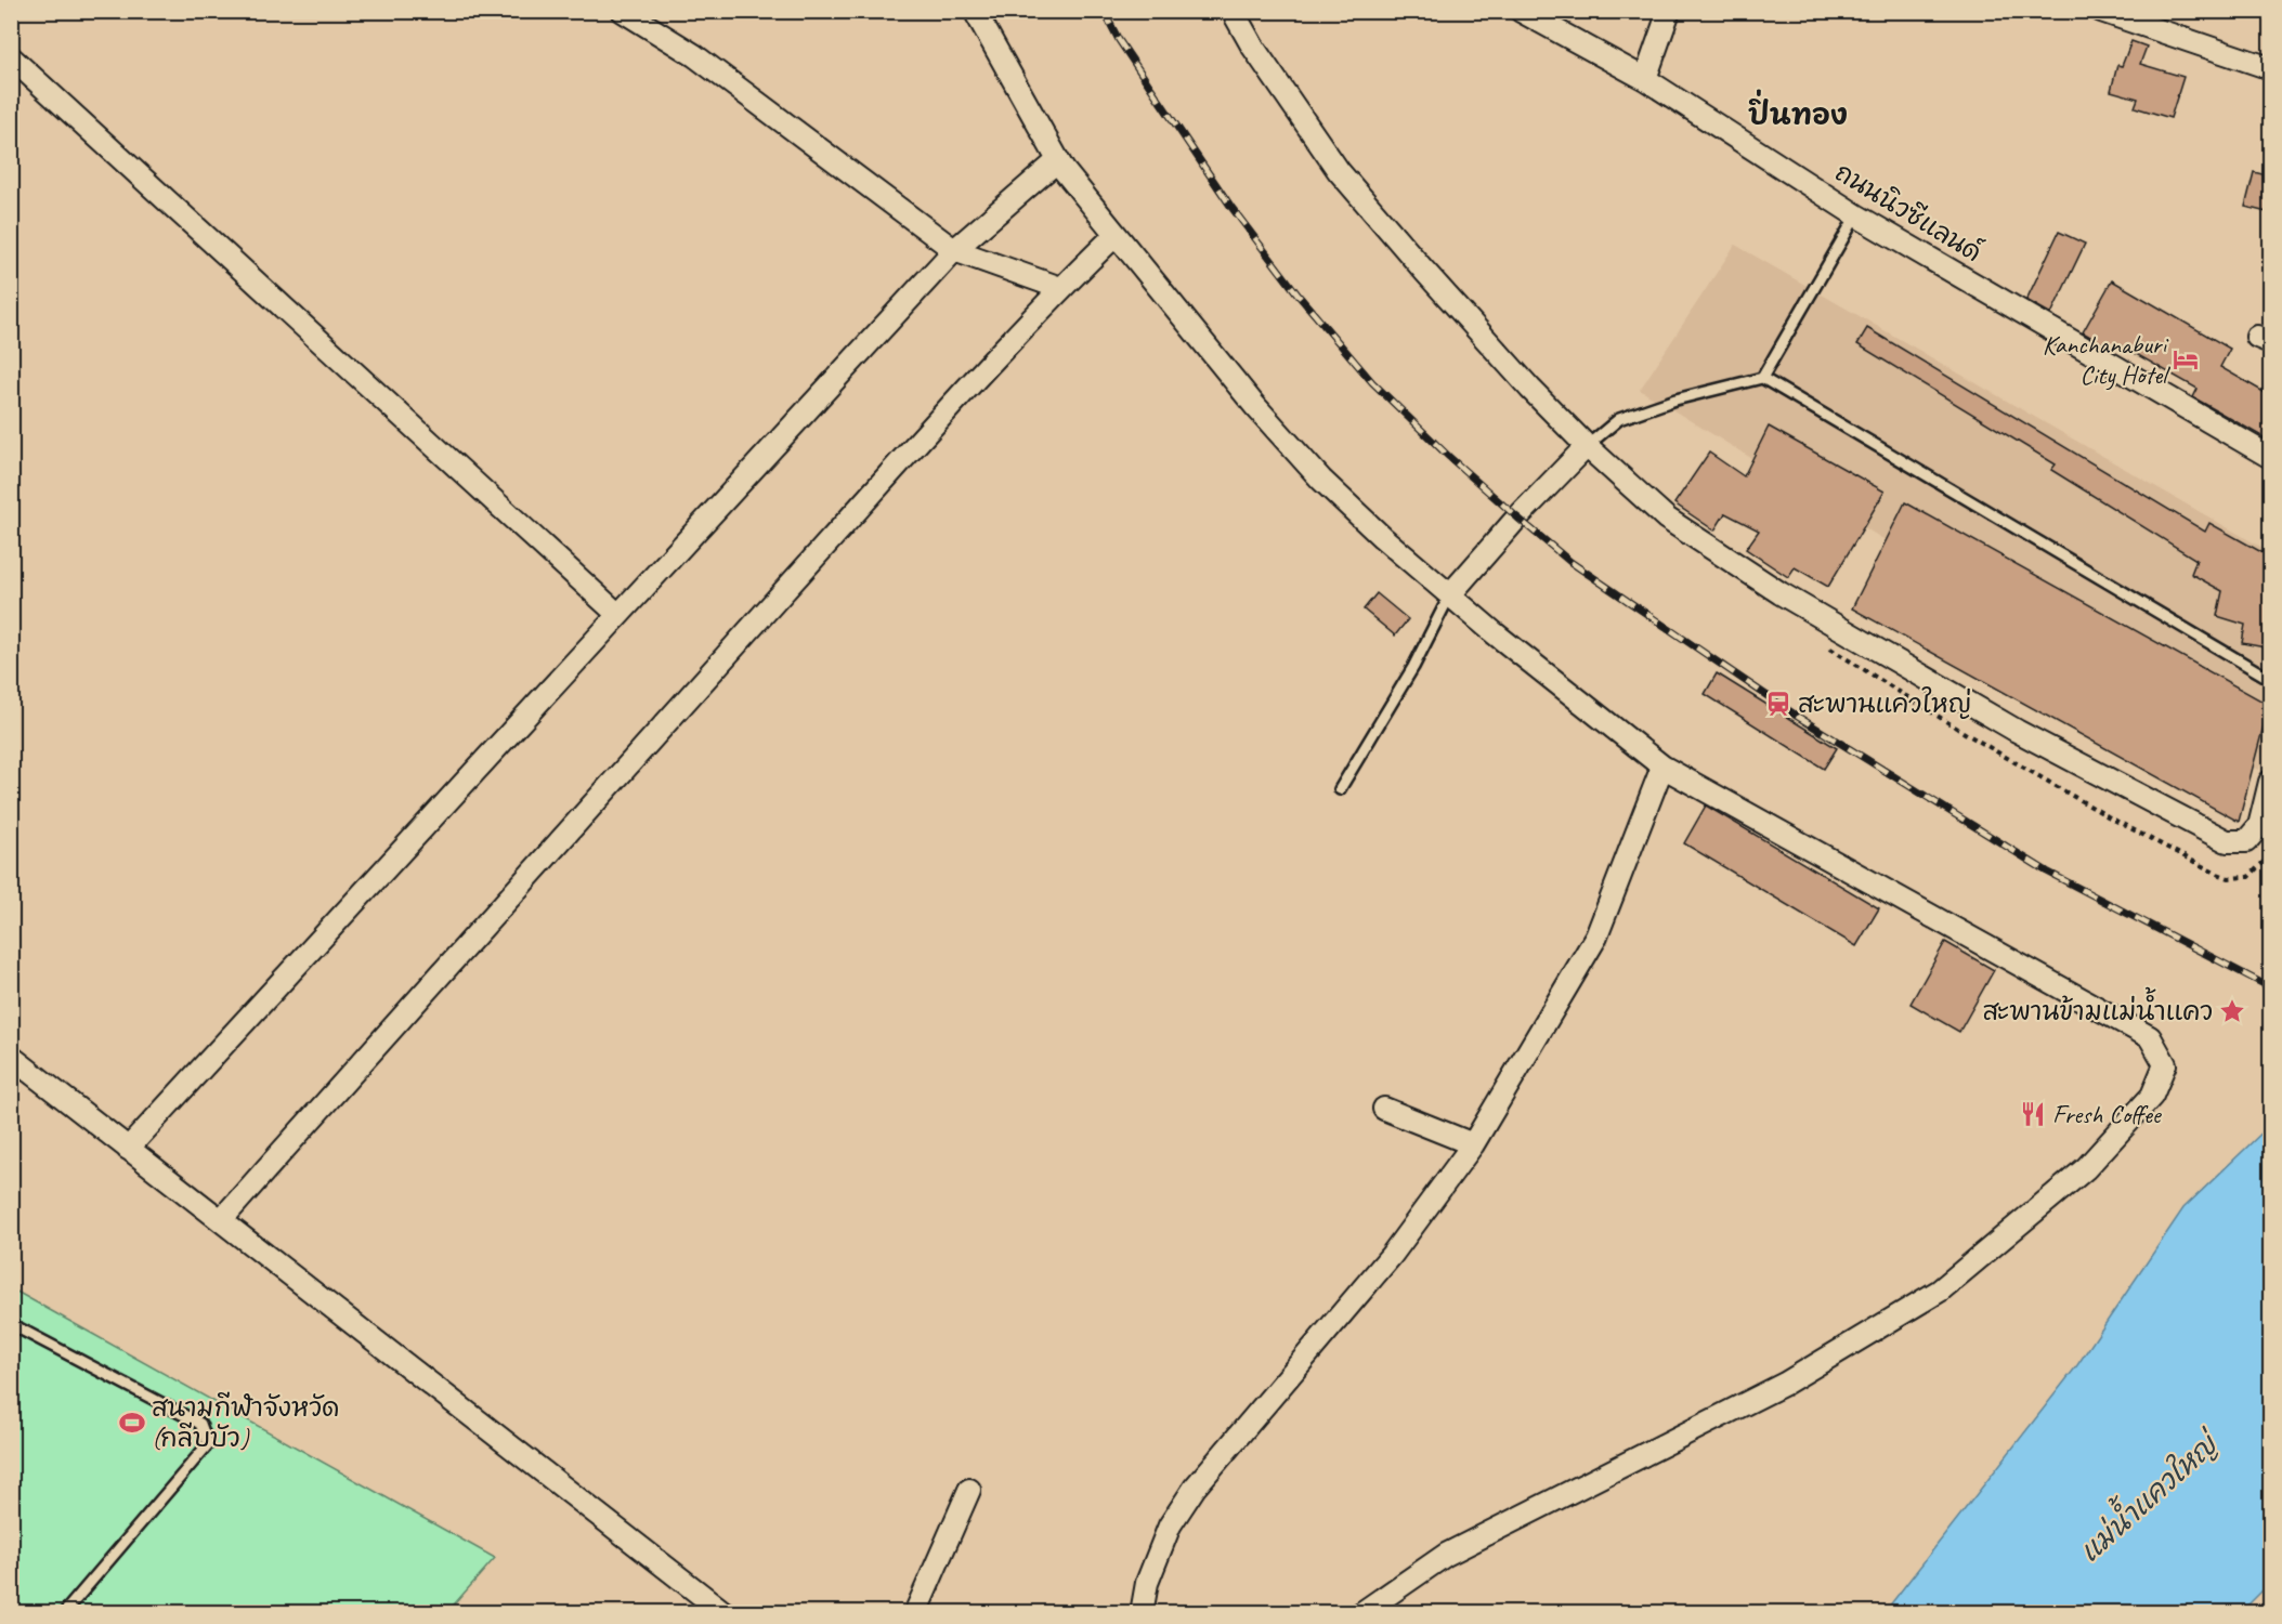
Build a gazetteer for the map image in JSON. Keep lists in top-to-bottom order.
{
  "streets": {
    "street": ["ถนนนิวซีแลนด์"]
  },
  "districts": ["ปิ่นทอง"],
  "water": ["แม่น้ำแควใหญ่"],
  "places": {
    "hotel": ["Kanchanaburi City Hotel"],
    "station": ["สะพานแควใหญ่"],
    "place": ["สะพานข้ามแม่น้ำแคว"],
    "restaurant": ["Fresh Coffee"],
    "sports": ["สนามกีฬาจังหวัด (กลีบบัว)"]
  }
}
